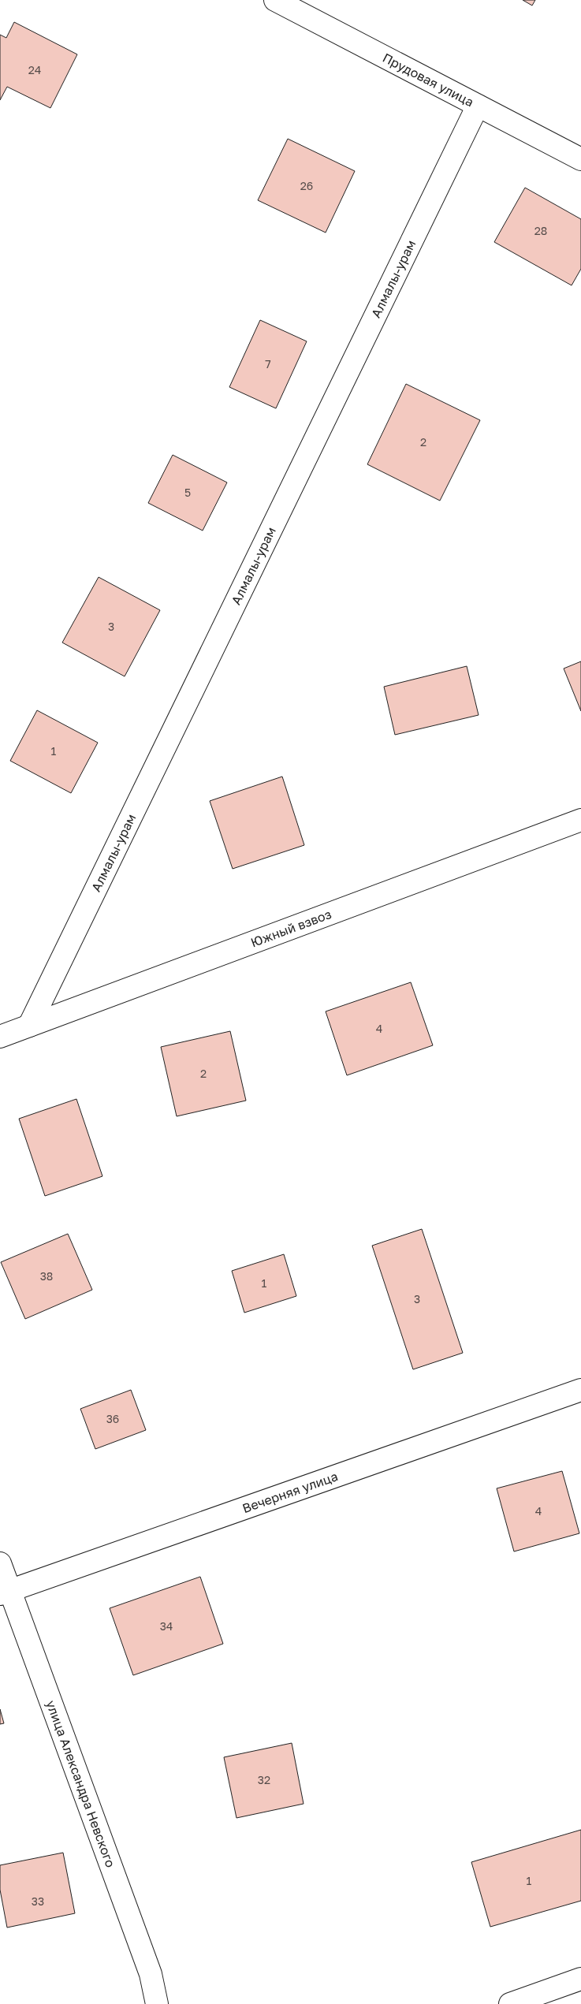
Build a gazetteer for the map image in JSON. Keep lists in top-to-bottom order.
{
  "streets": {
    "street": [
      "Прудовая улица",
      "Алмалы-урам",
      "Южный взвоз",
      "Вечерняя улица",
      "улица Александра Невского"
    ]
  },
  "crossings": [
    ["Прудовая улица", "Алмалы-урам"],
    ["Алмалы-урам", "Южный взвоз"],
    ["Вечерняя улица", "улица Александра Невского"]
  ],
  "house_numbers": [
    "24",
    "26",
    "28",
    "7",
    "2",
    "5",
    "3",
    "1",
    "4",
    "2",
    "38",
    "1",
    "3",
    "36",
    "4",
    "34",
    "32",
    "1",
    "33"
  ]
}
